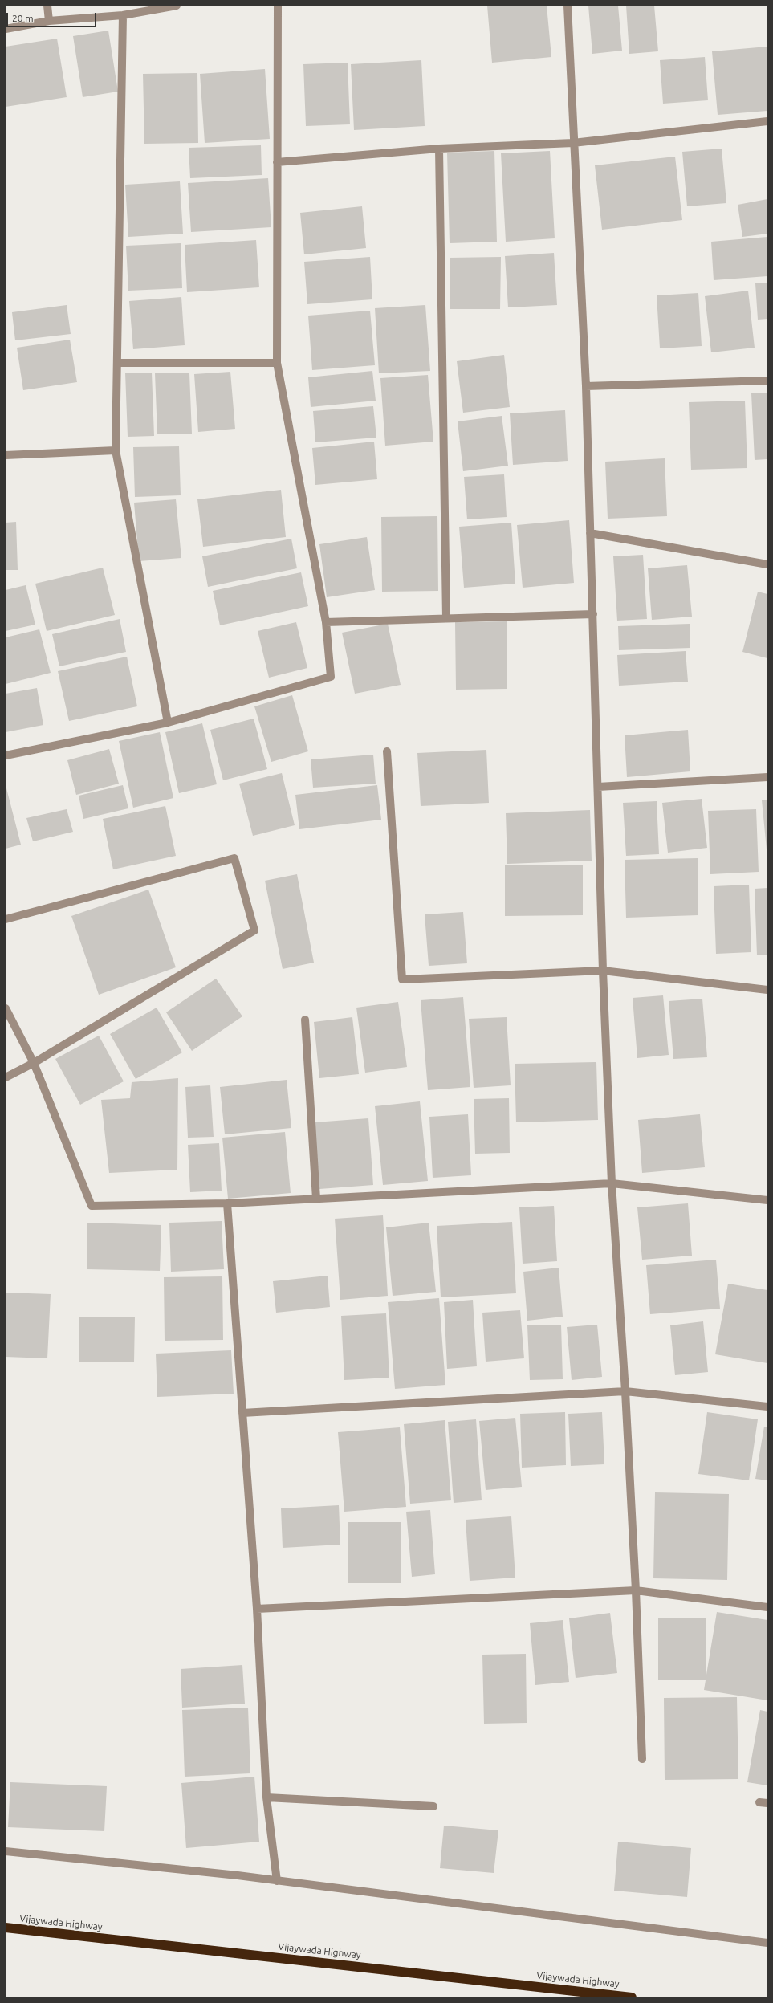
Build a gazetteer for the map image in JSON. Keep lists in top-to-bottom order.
{
  "streets": {
    "highway": ["Vijaywada Highway"]
  },
  "scale_bar": "20 m"
}
